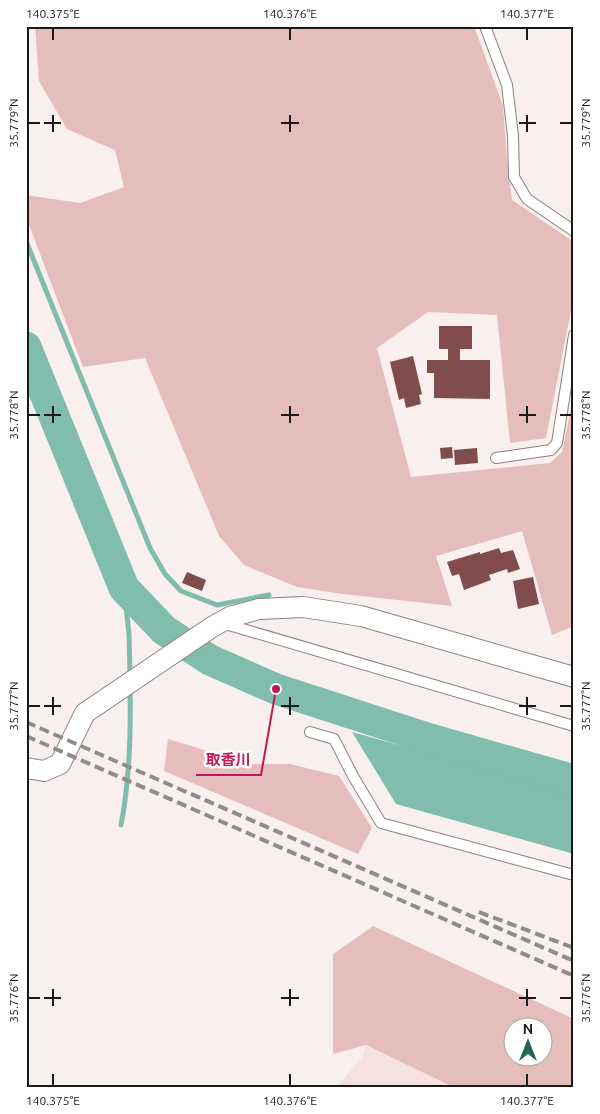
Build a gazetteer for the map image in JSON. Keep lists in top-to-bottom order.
{
  "places": ["取香川"],
  "north": "top",
  "coordinates": [
    "140.375°E",
    "140.376°E",
    "140.377°E",
    "35.779°N",
    "35.778°N",
    "35.777°N",
    "35.776°N"
  ]
}
